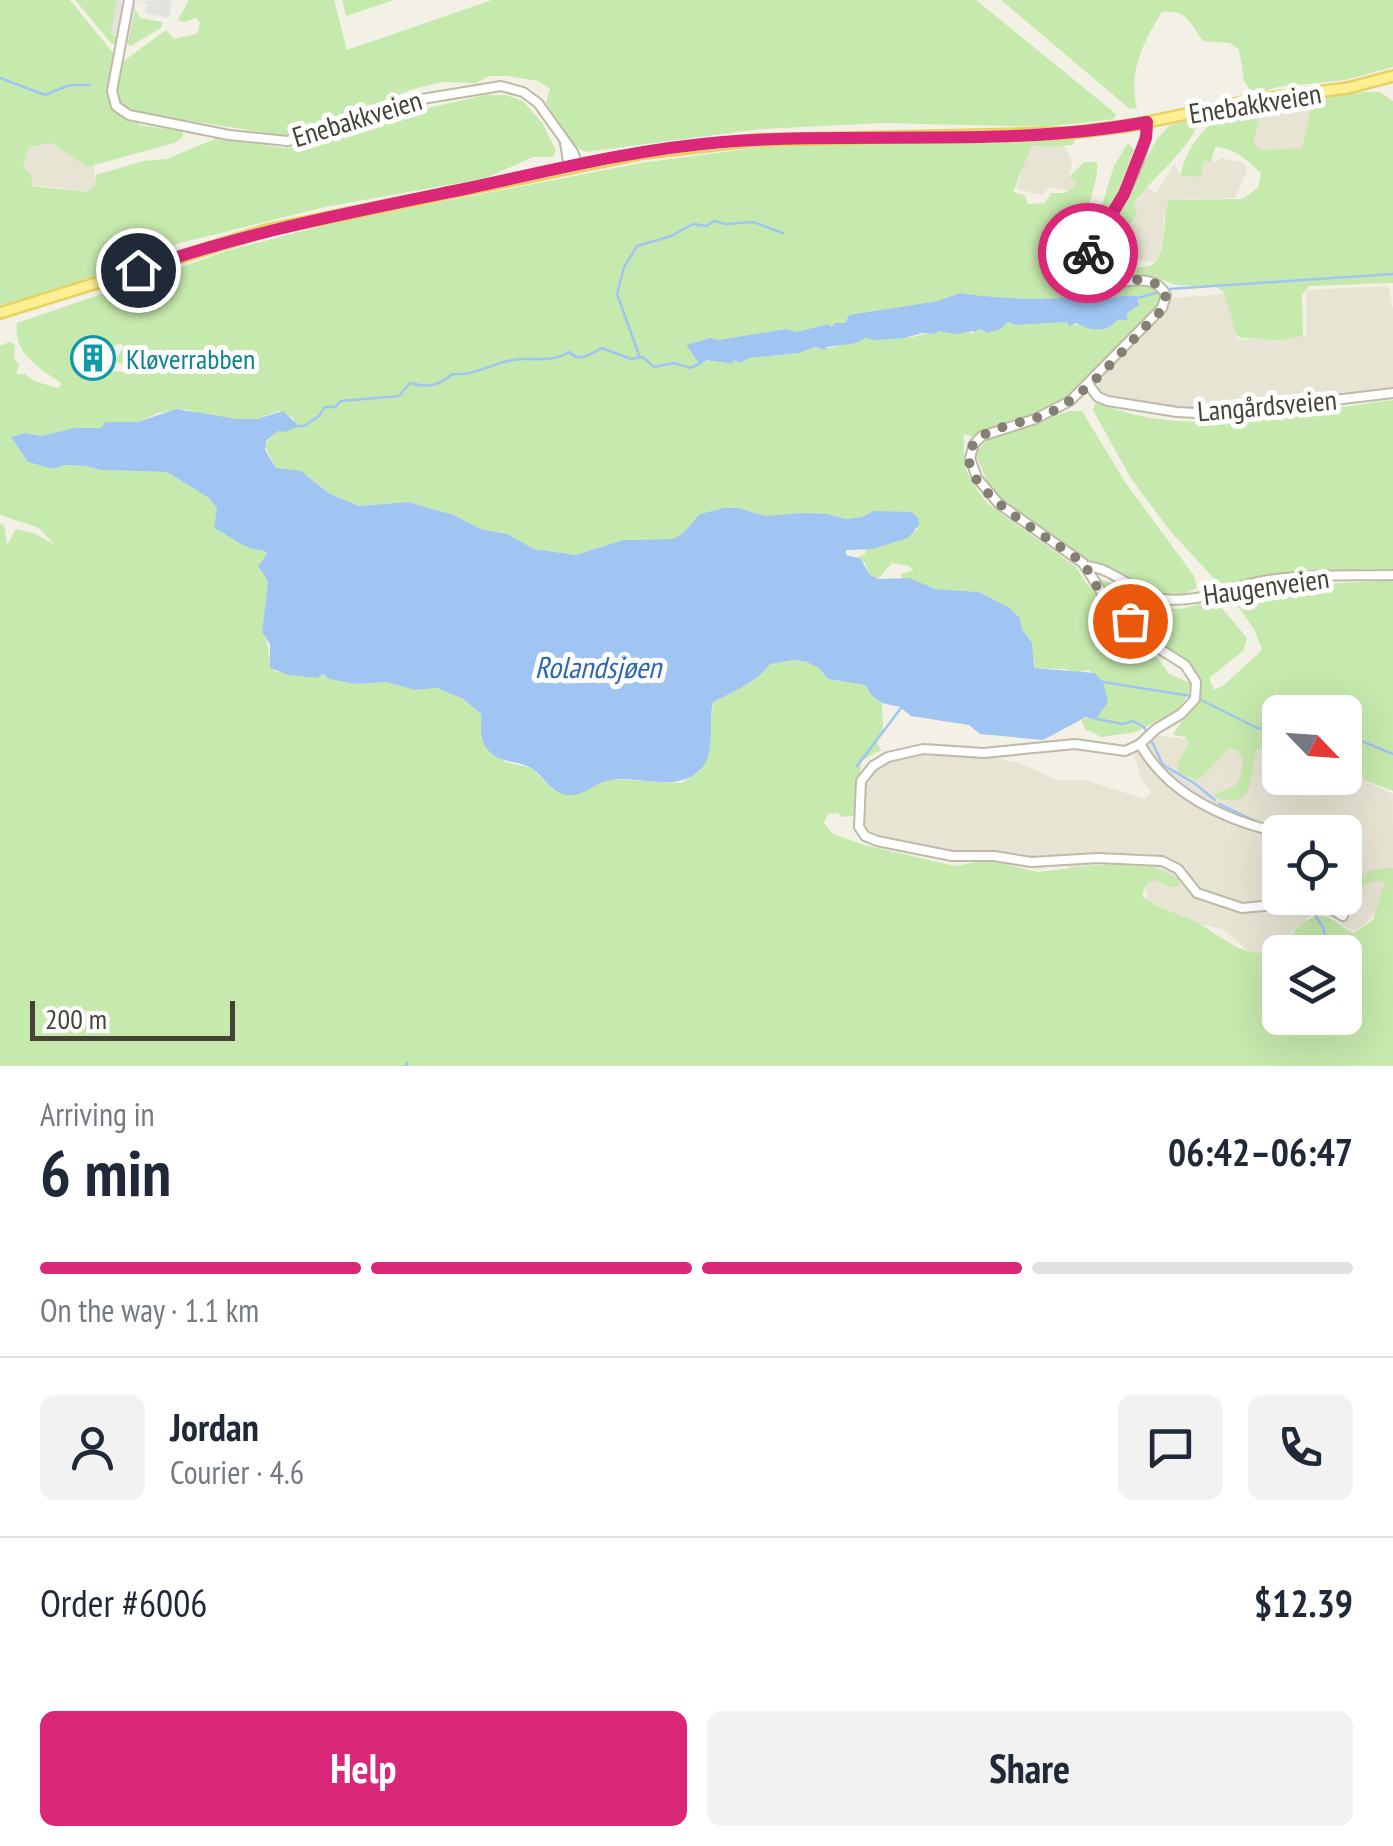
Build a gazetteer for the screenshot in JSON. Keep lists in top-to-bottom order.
{
  "streets": {
    "main road": ["Enebakkveien"],
    "street": ["Langårdsveien", "Haugenveien"]
  },
  "water": ["Rolandsjøen"],
  "places": {
    "building": ["Kløverrabben"]
  },
  "scale_bar": "200 m",
  "north": "bottom right",
  "page": {
    "scale": "200 m",
    "heading": ["6 min", "Arriving in", "06:42–06:47"],
    "panel": [
      "Jordan",
      "Courier · 4.6",
      "Order #6006",
      "$12.39"
    ],
    "bar": "On the way · 1.1 km",
    "buttons": ["Help", "Share"]
  }
}
